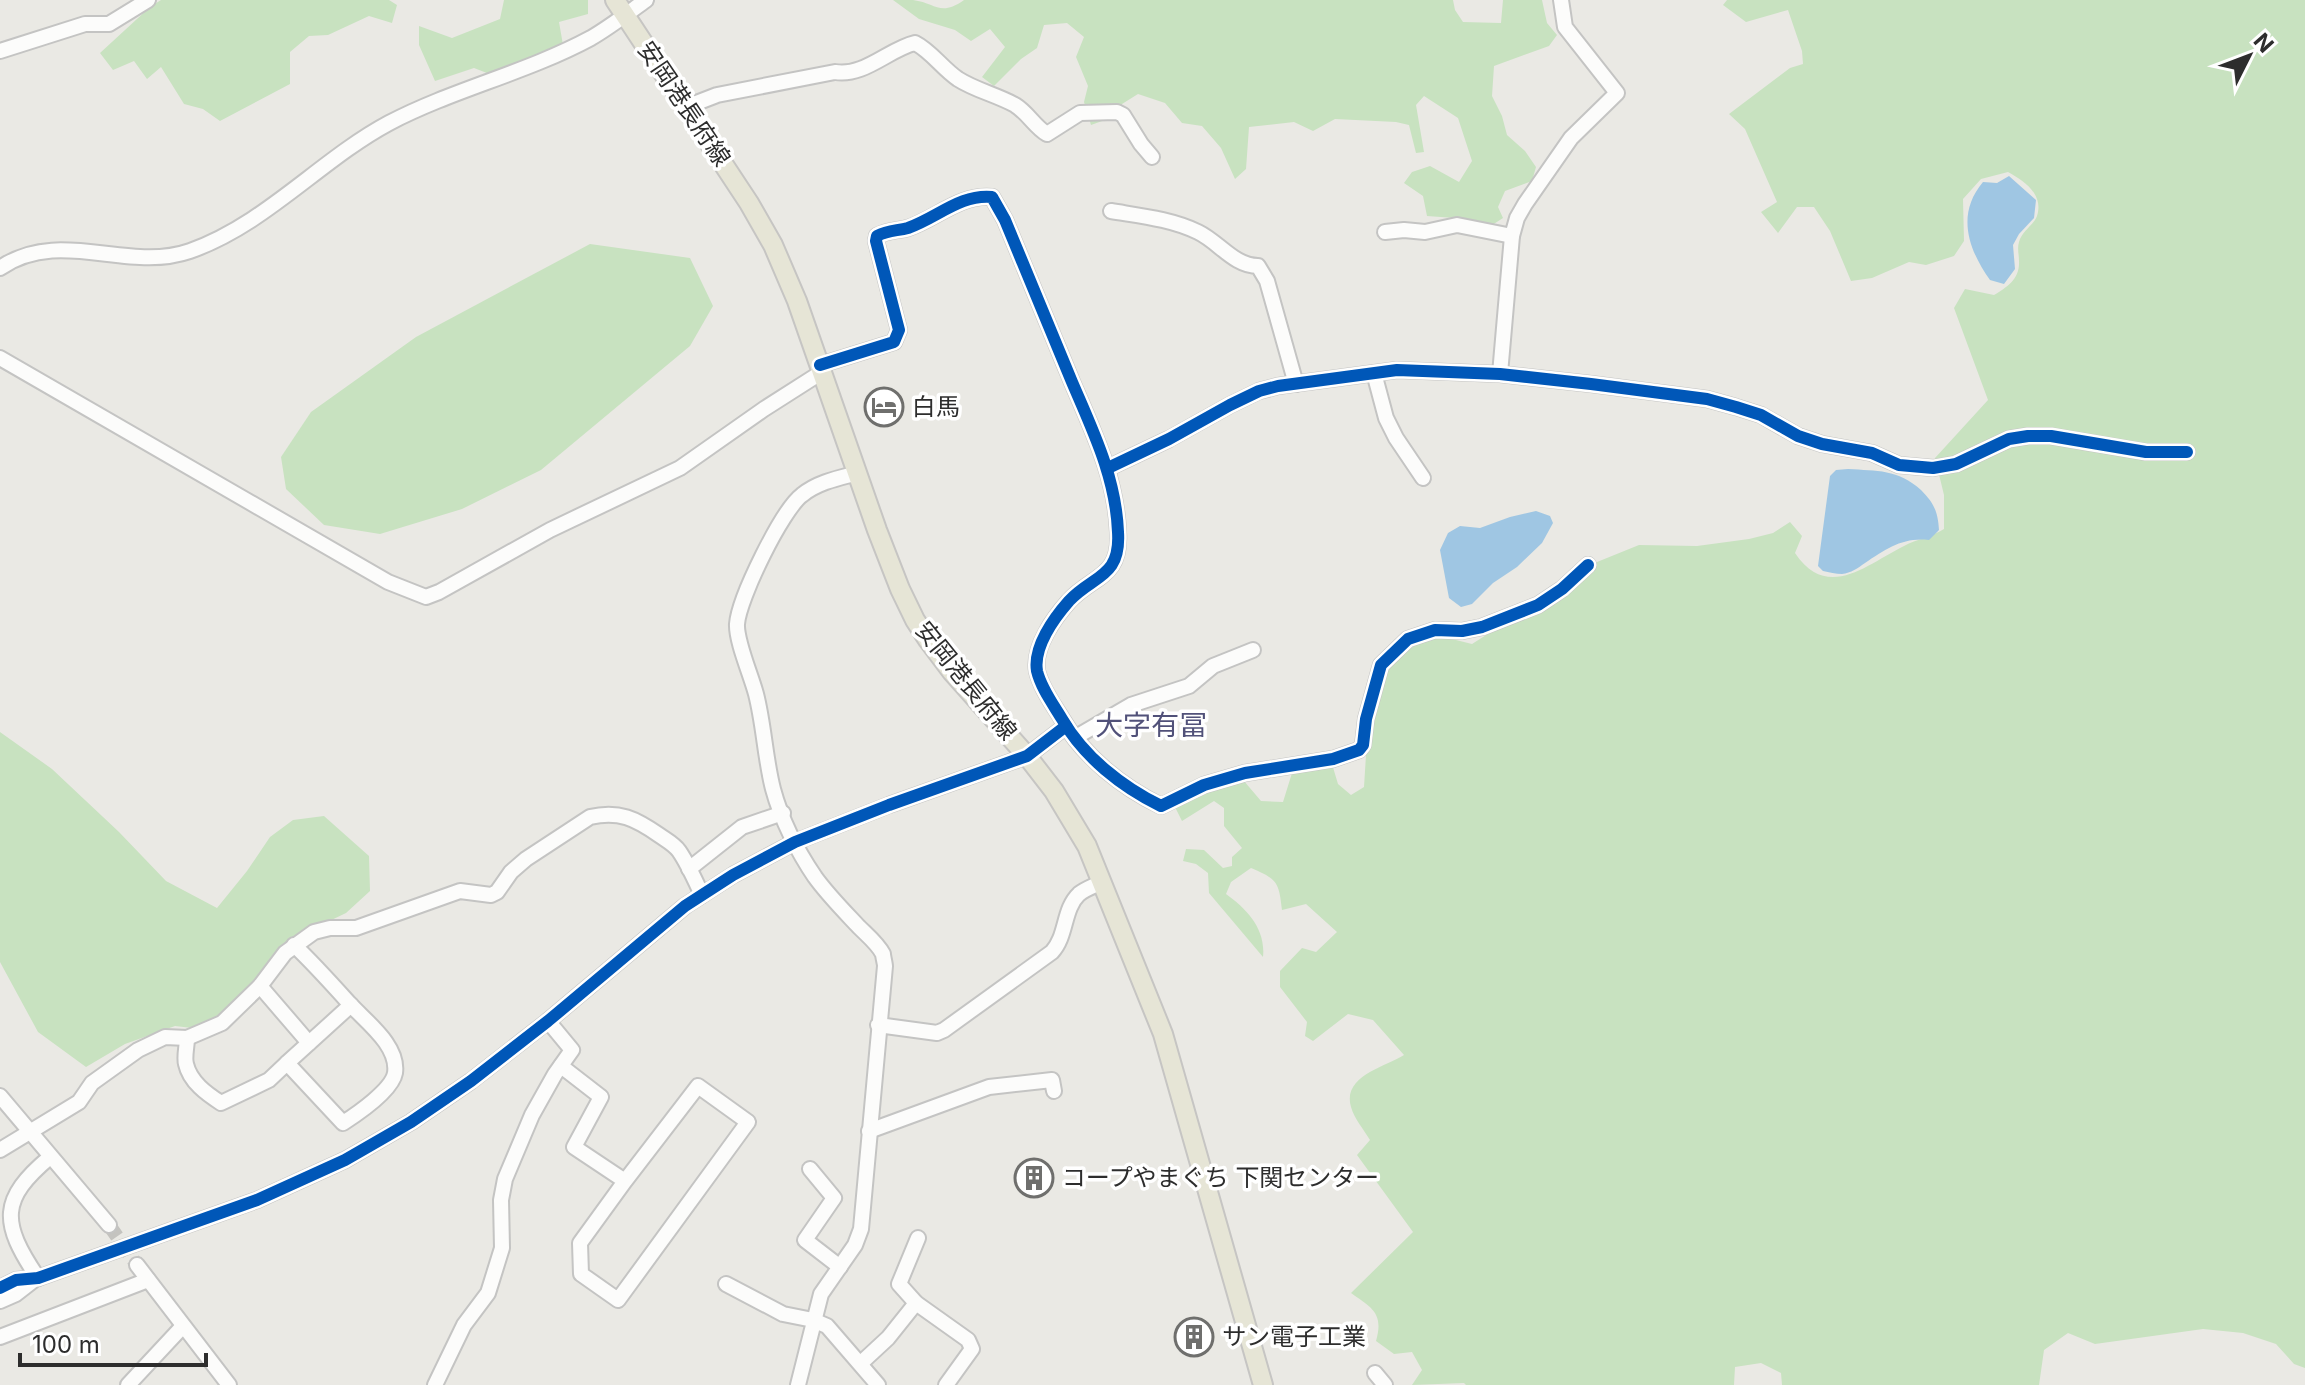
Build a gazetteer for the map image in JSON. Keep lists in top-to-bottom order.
{
  "streets": {
    "main road": ["安岡港長府線"]
  },
  "districts": ["大字有冨"],
  "places": {
    "hotel": ["白馬"],
    "building": ["コープやまぐち 下関センター", "サン電子工業"]
  },
  "scale_bar": "100 m",
  "north": "top right"
}
